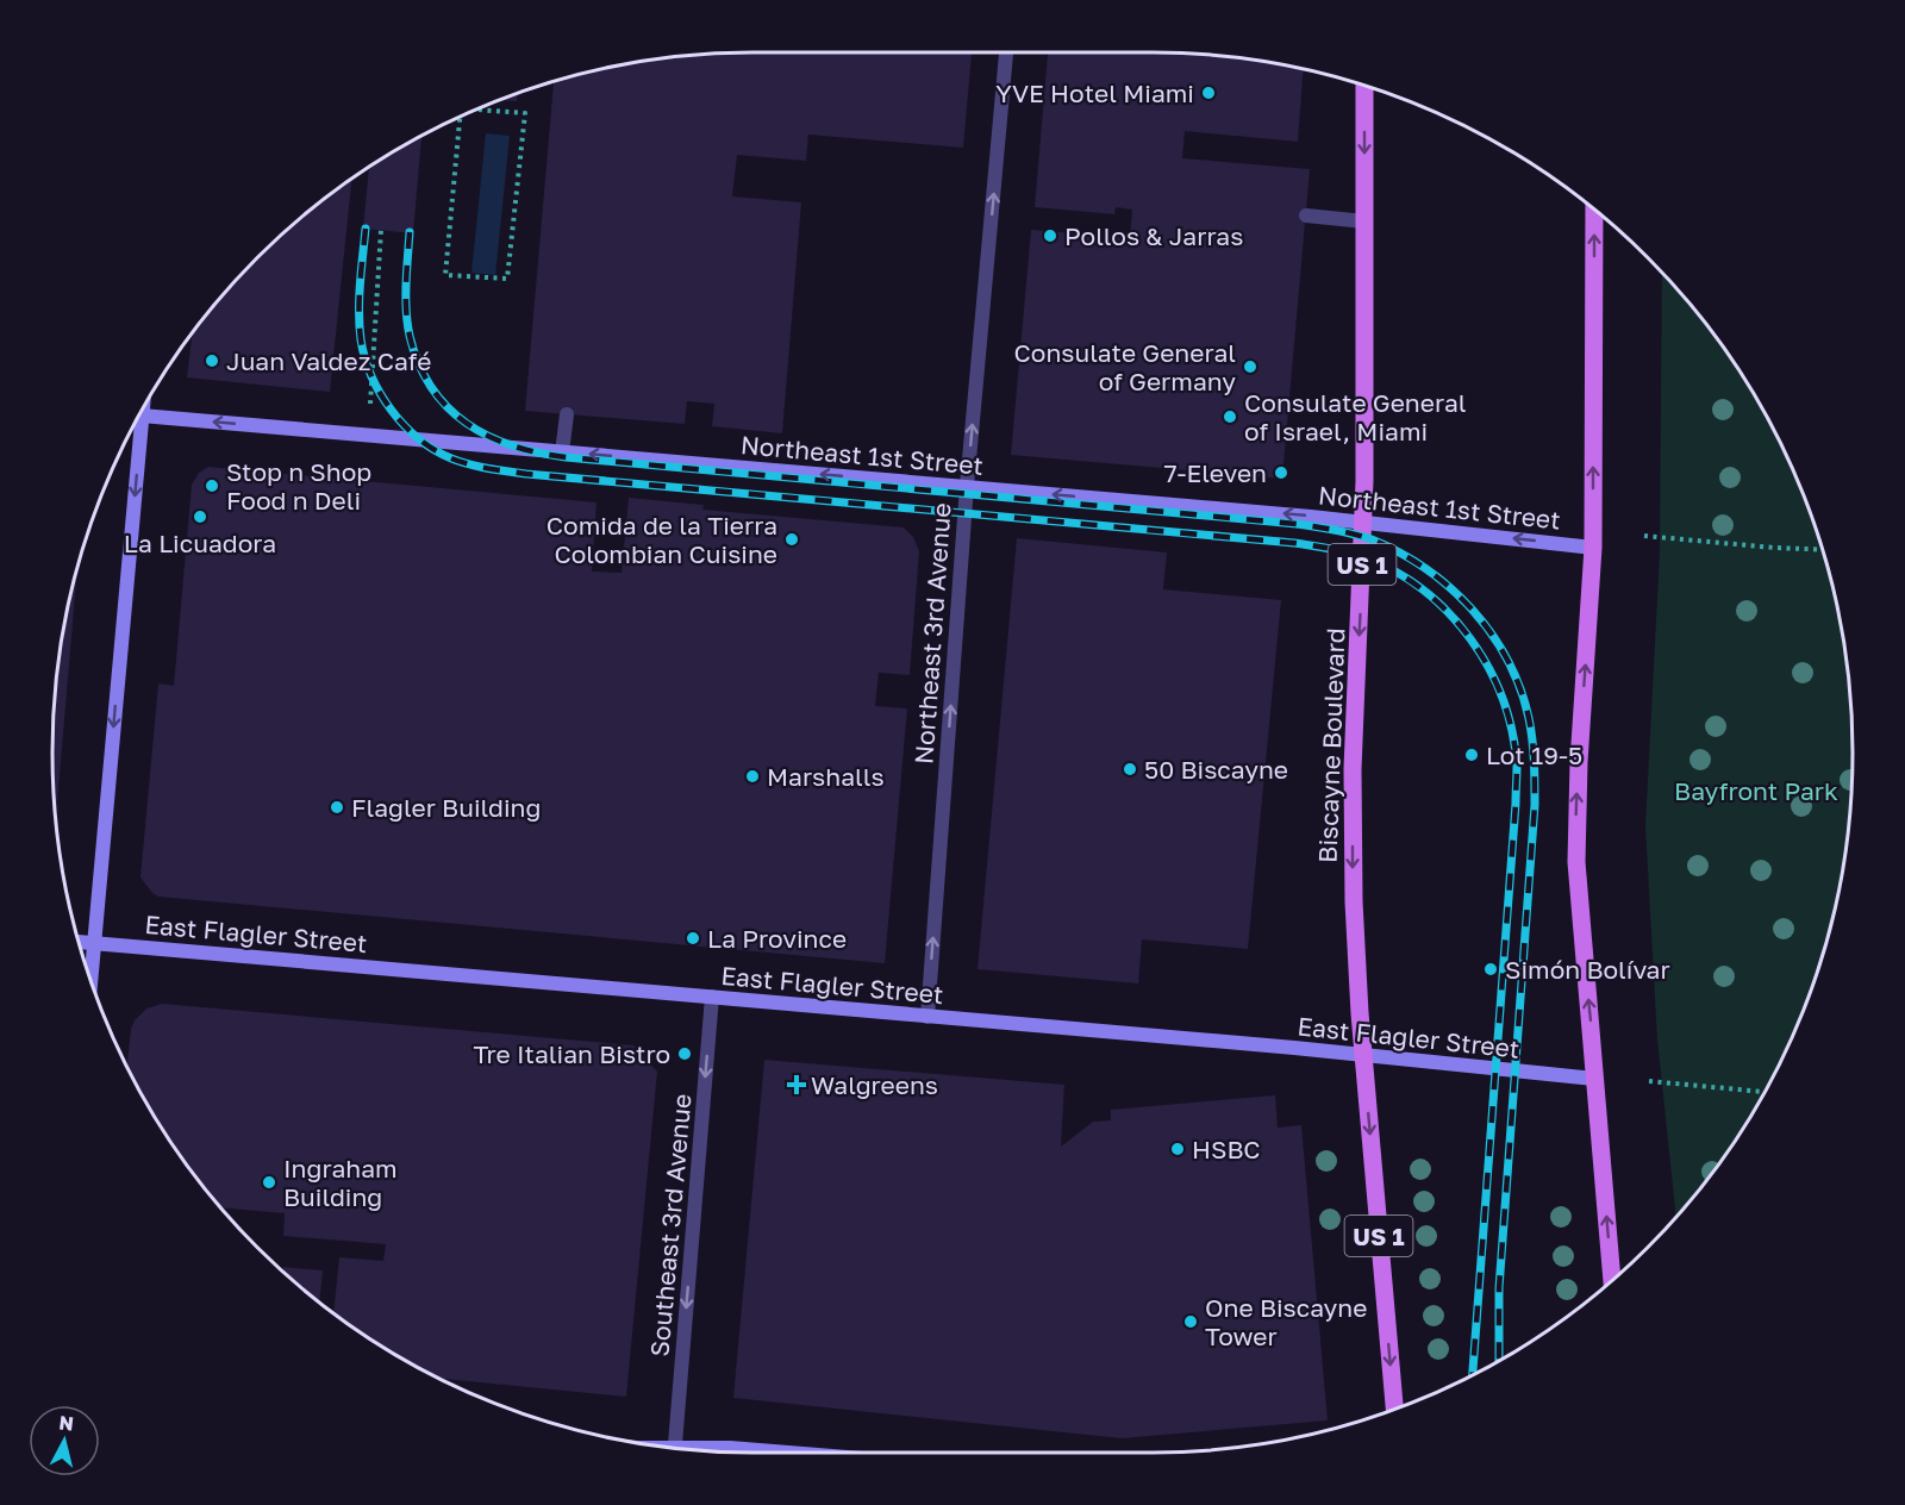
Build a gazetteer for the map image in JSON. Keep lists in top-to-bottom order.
{
  "streets": {
    "main road": [
      "Northeast 1st Street",
      "US 1",
      "Biscayne Boulevard",
      "East Flagler Street"
    ],
    "street": ["Northeast 3rd Avenue", "Southeast 3rd Avenue"]
  },
  "crossings": [
    ["Northeast 1st Street", "Northeast 3rd Avenue"],
    ["Northeast 1st Street", "Biscayne Boulevard"],
    ["Northeast 3rd Avenue", "East Flagler Street"],
    ["Biscayne Boulevard", "East Flagler Street"],
    ["East Flagler Street", "Southeast 3rd Avenue"]
  ],
  "one_way": [
    "Northeast 1st Street",
    "Northeast 3rd Avenue",
    "Biscayne Boulevard",
    "Southeast 3rd Avenue"
  ],
  "parks": ["Bayfront Park"],
  "places": {
    "other": [
      "YVE Hotel Miami",
      "Pollos & Jarras",
      "Juan Valdez Café",
      "Consulate General of Germany",
      "Consulate General of Israel, Miami",
      "7-Eleven",
      "Stop n Shop Food n Deli",
      "La Licuadora",
      "Comida de la Tierra Colombian Cuisine",
      "Lot 19-5",
      "50 Biscayne",
      "Marshalls",
      "Flagler Building",
      "La Province",
      "Simón Bolívar",
      "Tre Italian Bistro",
      "HSBC",
      "Ingraham Building",
      "One Biscayne Tower"
    ],
    "health": ["Walgreens"]
  },
  "north": "top"
}
